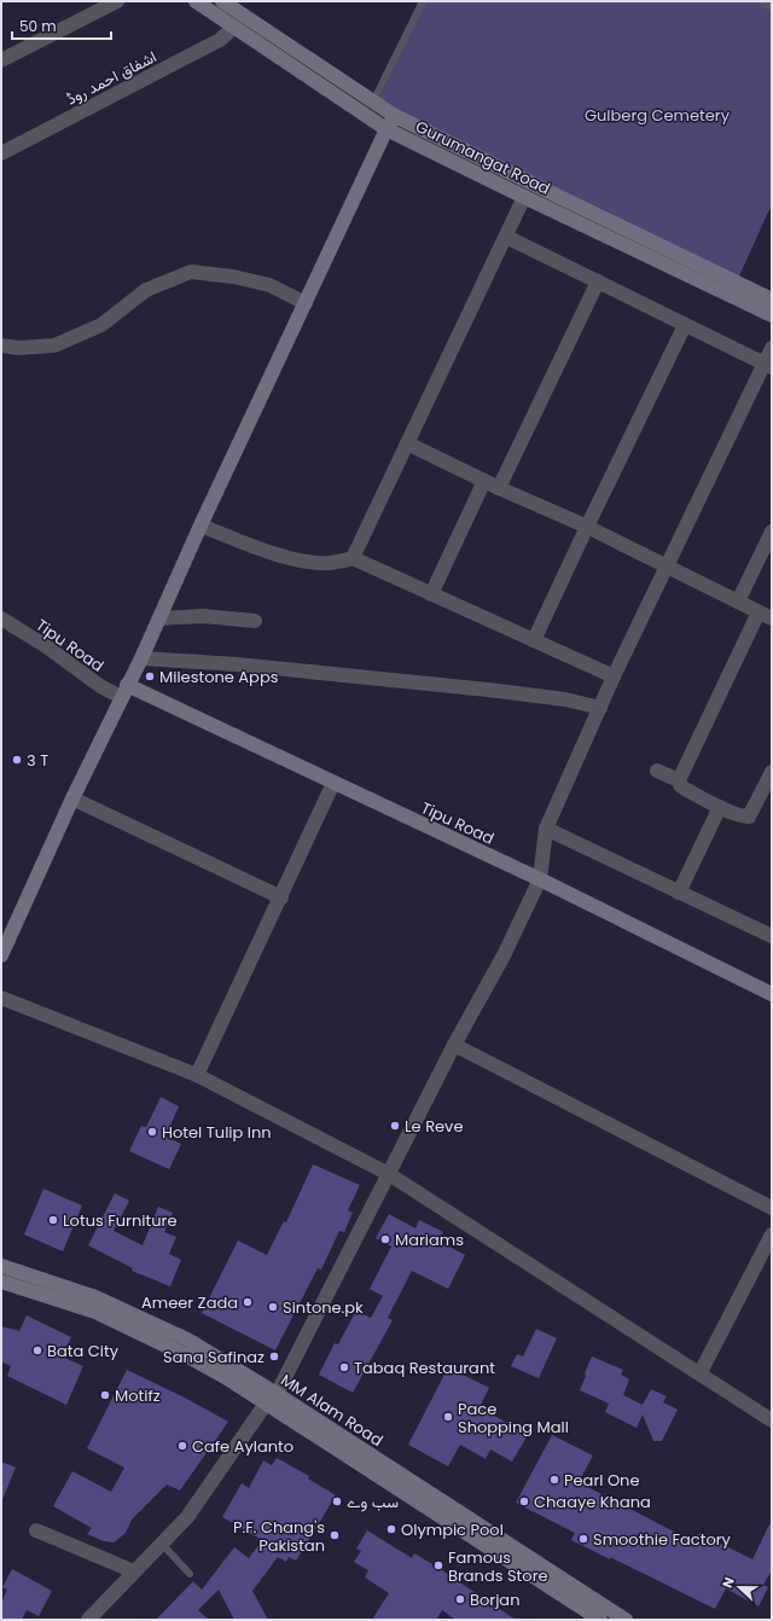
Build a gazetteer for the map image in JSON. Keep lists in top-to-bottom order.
{
  "streets": {
    "street": [
      "اشفاق احمد روڈ",
      "Gurumangat Road",
      "Tipu Road",
      "MM Alam Road"
    ]
  },
  "crossings": [
    ["اشفاق احمد روڈ", "Gurumangat Road"]
  ],
  "parks": ["Gulberg Cemetery"],
  "places": [
    "Milestone Apps",
    "3 T",
    "Le Reve",
    "Hotel Tulip Inn",
    "Lotus Furniture",
    "Mariams",
    "Ameer Zada",
    "Sintone.pk",
    "Bata City",
    "Sana Safinaz",
    "Tabaq Restaurant",
    "Motifz",
    "Pace Shopping Mall",
    "Cafe Aylanto",
    "Pearl One",
    "سب وے",
    "Chaaye Khana",
    "Olympic Pool",
    "P.F. Chang's Pakistan",
    "Smoothie Factory",
    "Famous Brands Store",
    "Borjan"
  ],
  "scale_bar": "50 m",
  "north": "left"
}
